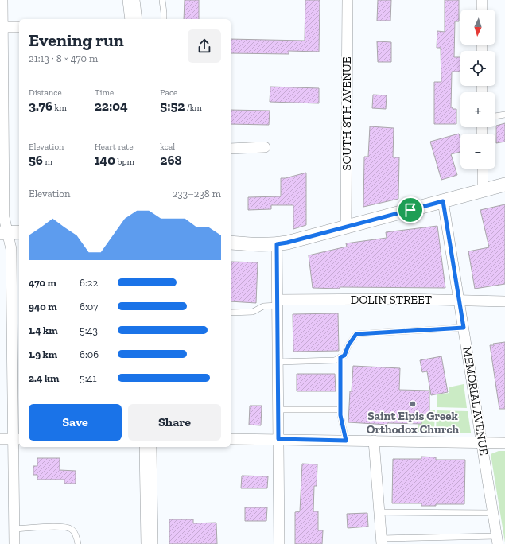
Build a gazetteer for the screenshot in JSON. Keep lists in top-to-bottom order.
{
  "streets": {
    "street": ["SOUTH 8TH AVENUE", "DOLIN STREET", "MEMORIAL AVENUE"]
  },
  "crossings": [
    ["DOLIN STREET", "MEMORIAL AVENUE"]
  ],
  "places": ["Saint Elpis Greek Orthodox Church"],
  "north": "bottom",
  "page": {
    "map_buttons": ["+", "−"],
    "heading": ["Evening run", "21:13 · 8 × 470 m"],
    "stats": [
      ["Distance", "3.76 km"],
      ["Time", "22:04"],
      ["Pace", "5:52 /km"],
      ["Elevation", "56 m"],
      ["Heart rate", "140 bpm"],
      ["kcal", "268"]
    ],
    "chart": ["Elevation", "233–238 m"],
    "list": [
      {
        "name": "470 m",
        "note": "6:22"
      },
      {
        "name": "940 m",
        "note": "6:07"
      },
      {
        "name": "1.4 km",
        "note": "5:43"
      },
      {
        "name": "1.9 km",
        "note": "6:06"
      },
      {
        "name": "2.4 km",
        "note": "5:41"
      }
    ],
    "buttons": ["Save", "Share"]
  }
}
